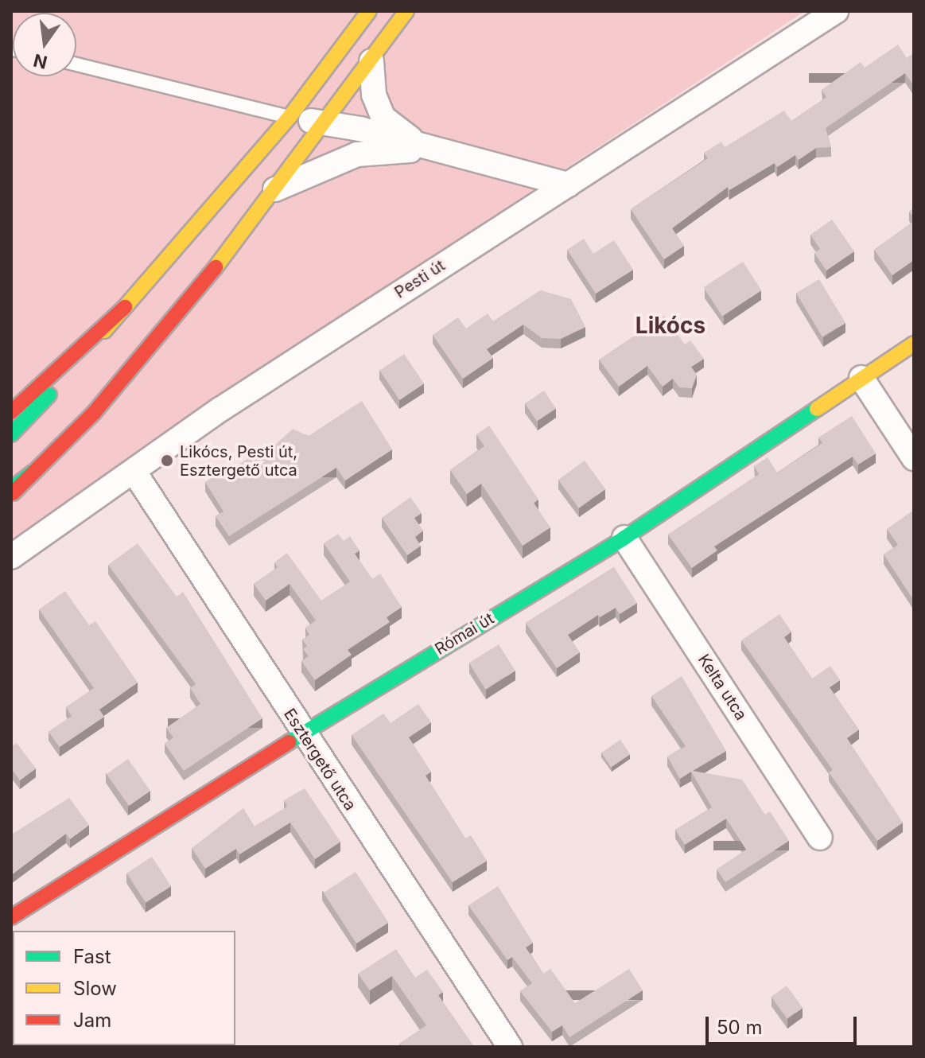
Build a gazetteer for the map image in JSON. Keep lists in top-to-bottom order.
{
  "streets": {
    "main road": ["Római út"],
    "street": ["Pesti út", "Kelta utca", "Esztergető utca"]
  },
  "crossings": [
    ["Pesti út", "Esztergető utca"],
    ["Római út", "Kelta utca"],
    ["Római út", "Esztergető utca"]
  ],
  "districts": ["Likócs"],
  "places": ["Likócs, Pesti út, Esztergető utca"],
  "legend": ["Fast", "Slow", "Jam"],
  "scale_bar": "50 m",
  "north": "bottom"
}
